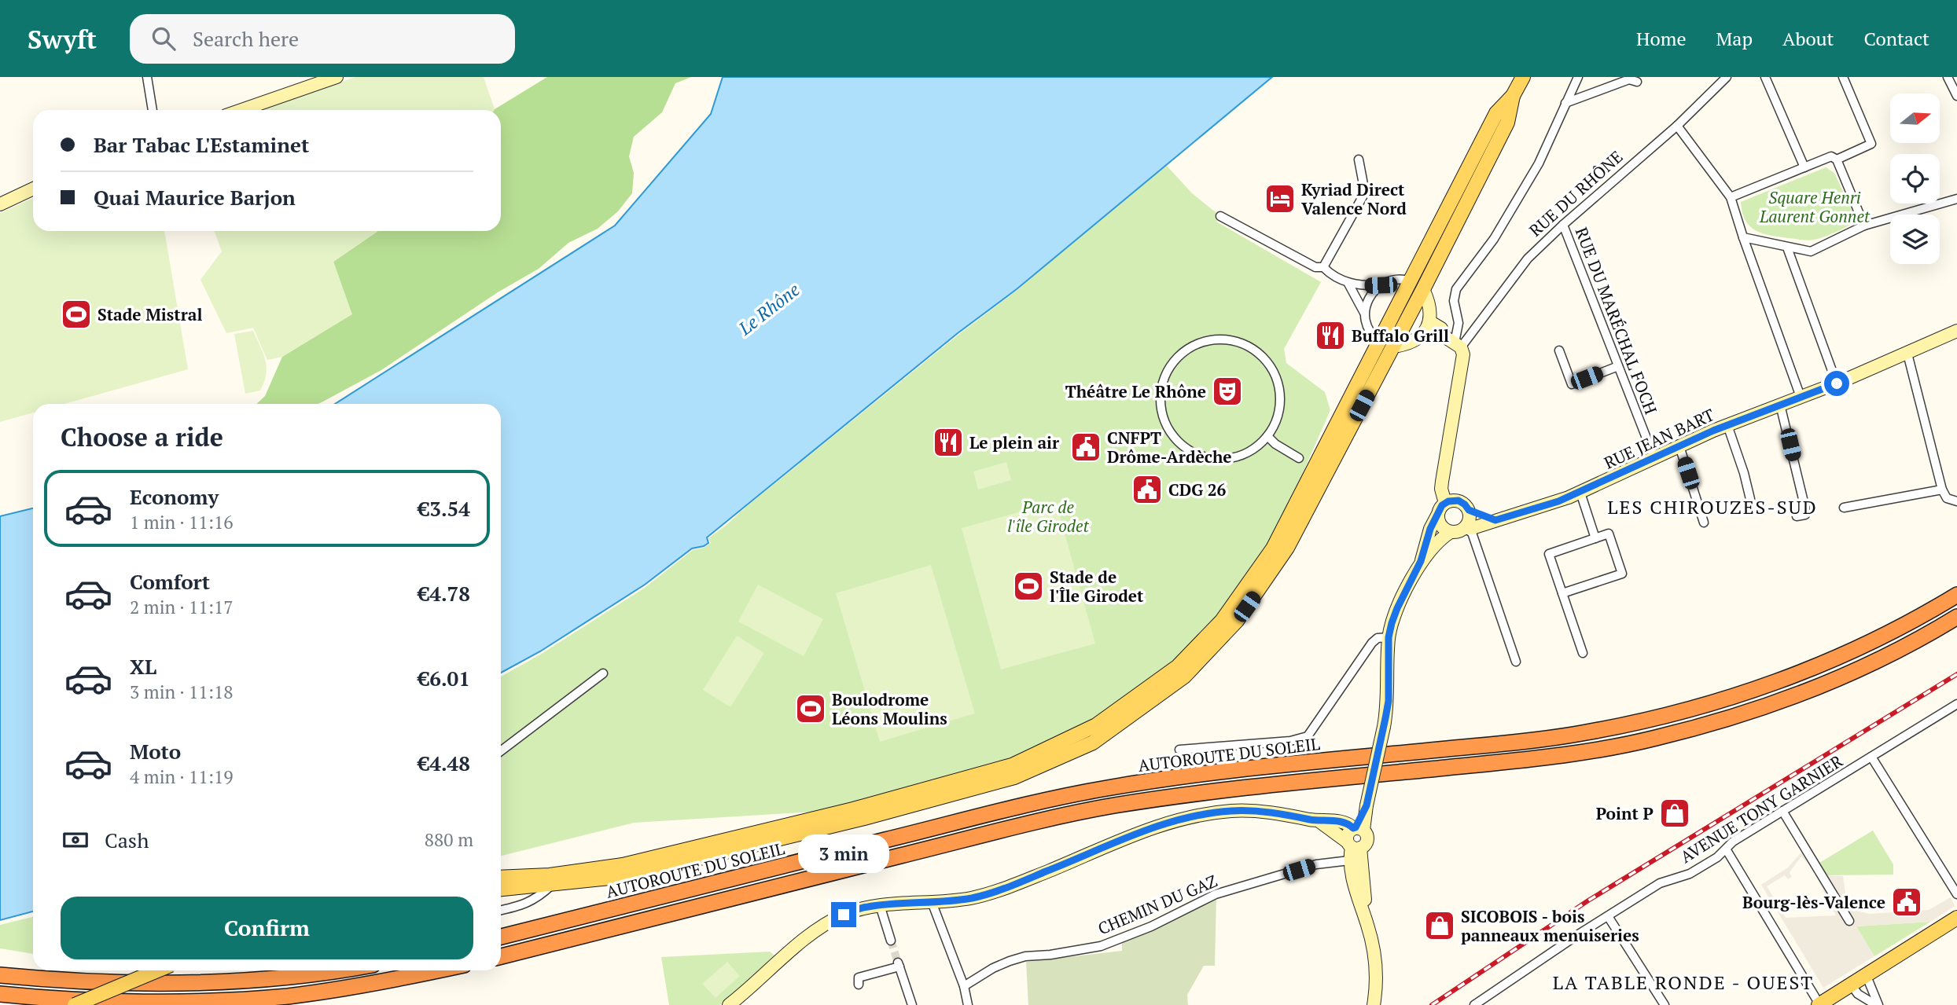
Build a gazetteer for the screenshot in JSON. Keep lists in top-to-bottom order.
{
  "streets": {
    "highway": ["AUTOROUTE DU SOLEIL"],
    "street": [
      "RUE DU RHÔNE",
      "RUE DU MARÉCHAL FOCH",
      "RUE JEAN BART",
      "AVENUE TONY GARNIER",
      "CHEMIN DU GAZ"
    ]
  },
  "crossings": [
    ["RUE DU RHÔNE", "RUE DU MARÉCHAL FOCH"],
    ["RUE DU MARÉCHAL FOCH", "RUE JEAN BART"]
  ],
  "districts": ["LES CHIROUZES-SUD", "LA TABLE RONDE - OUEST"],
  "water": ["Le Rhône"],
  "parks": ["Square Henri Laurent Gonnet", "Parc de l'île Girodet"],
  "places": {
    "hotel": ["Kyriad Direct Valence Nord"],
    "sports": ["Stade Mistral", "Stade de l'Île Girodet", "Boulodrome Léons Moulins"],
    "restaurant": ["Buffalo Grill", "Le plein air"],
    "theatre": ["Théâtre Le Rhône"],
    "public building": ["CNFPT Drôme-Ardèche", "CDG 26", "Bourg-lès-Valence"],
    "shop": ["Point P", "SICOBOIS - bois panneaux menuiseries"]
  },
  "north": "right",
  "page": {
    "header": "Swyft",
    "search": "Search here",
    "nav": [
      "Home",
      "Map",
      "About",
      "Contact"
    ],
    "banner": ["Bar Tabac L'Estaminet", "Quai Maurice Barjon"],
    "heading": "Choose a ride",
    "list": [
      {
        "name": "Economy",
        "note": "1 min · 11:16",
        "value": "€3.54"
      },
      {
        "name": "Comfort",
        "note": "2 min · 11:17",
        "value": "€4.78"
      },
      {
        "name": "XL",
        "note": "3 min · 11:18",
        "value": "€6.01"
      },
      {
        "name": "Moto",
        "note": "4 min · 11:19",
        "value": "€4.48"
      }
    ],
    "pay": ["Cash", "880 m"],
    "bubble": "3 min",
    "buttons": "Confirm"
  }
}
